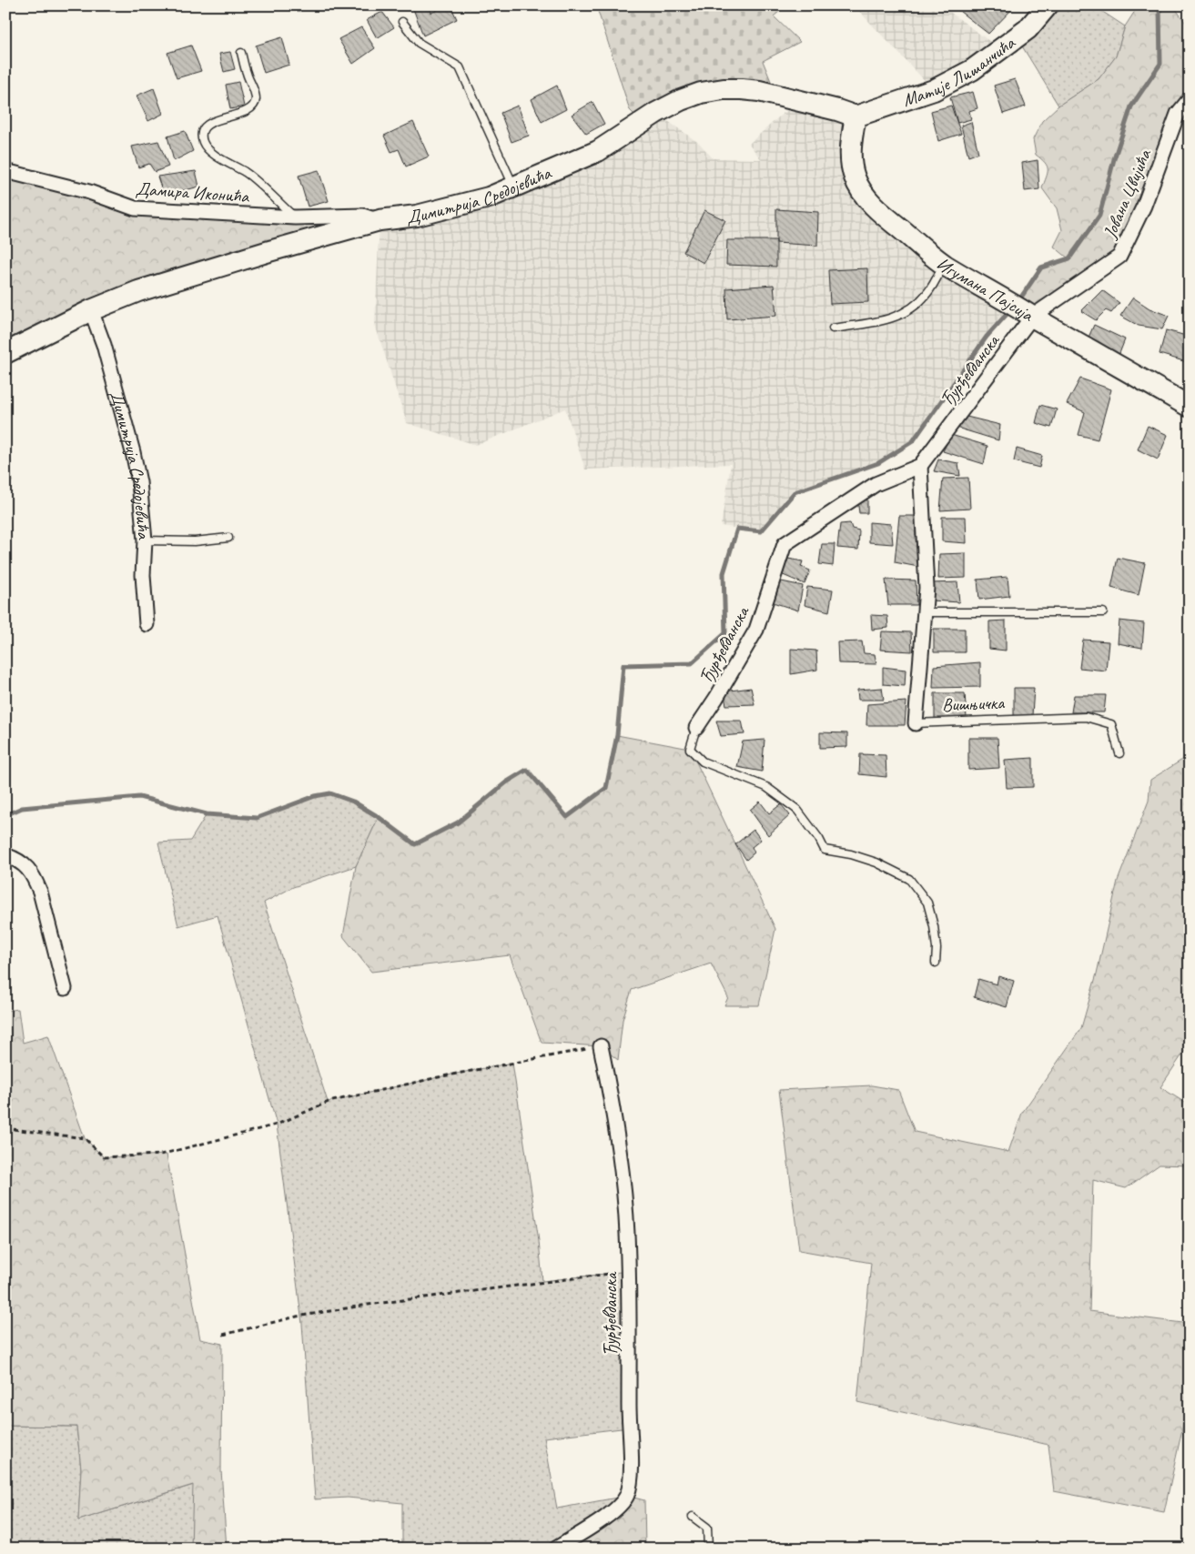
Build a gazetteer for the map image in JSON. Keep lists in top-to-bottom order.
{
  "streets": {
    "street": [
      "Матије Лишанчића",
      "Дамира Иконића",
      "Димитрија Средојевића",
      "Јована Цвијића",
      "Игумана Пајсија",
      "Ђурђевданска",
      "Вишњичка"
    ]
  },
  "crossings": [
    ["Матије Лишанчића", "Димитрија Средојевића"],
    ["Матије Лишанчића", "Игумана Пајсија"],
    ["Дамира Иконића", "Димитрија Средојевића"],
    ["Димитрија Средојевића", "Игумана Пајсија"],
    ["Јована Цвијића", "Игумана Пајсија"],
    ["Јована Цвијића", "Ђурђевданска"],
    ["Игумана Пајсија", "Ђурђевданска"],
    ["Ђурђевданска", "Вишњичка"]
  ]
}
